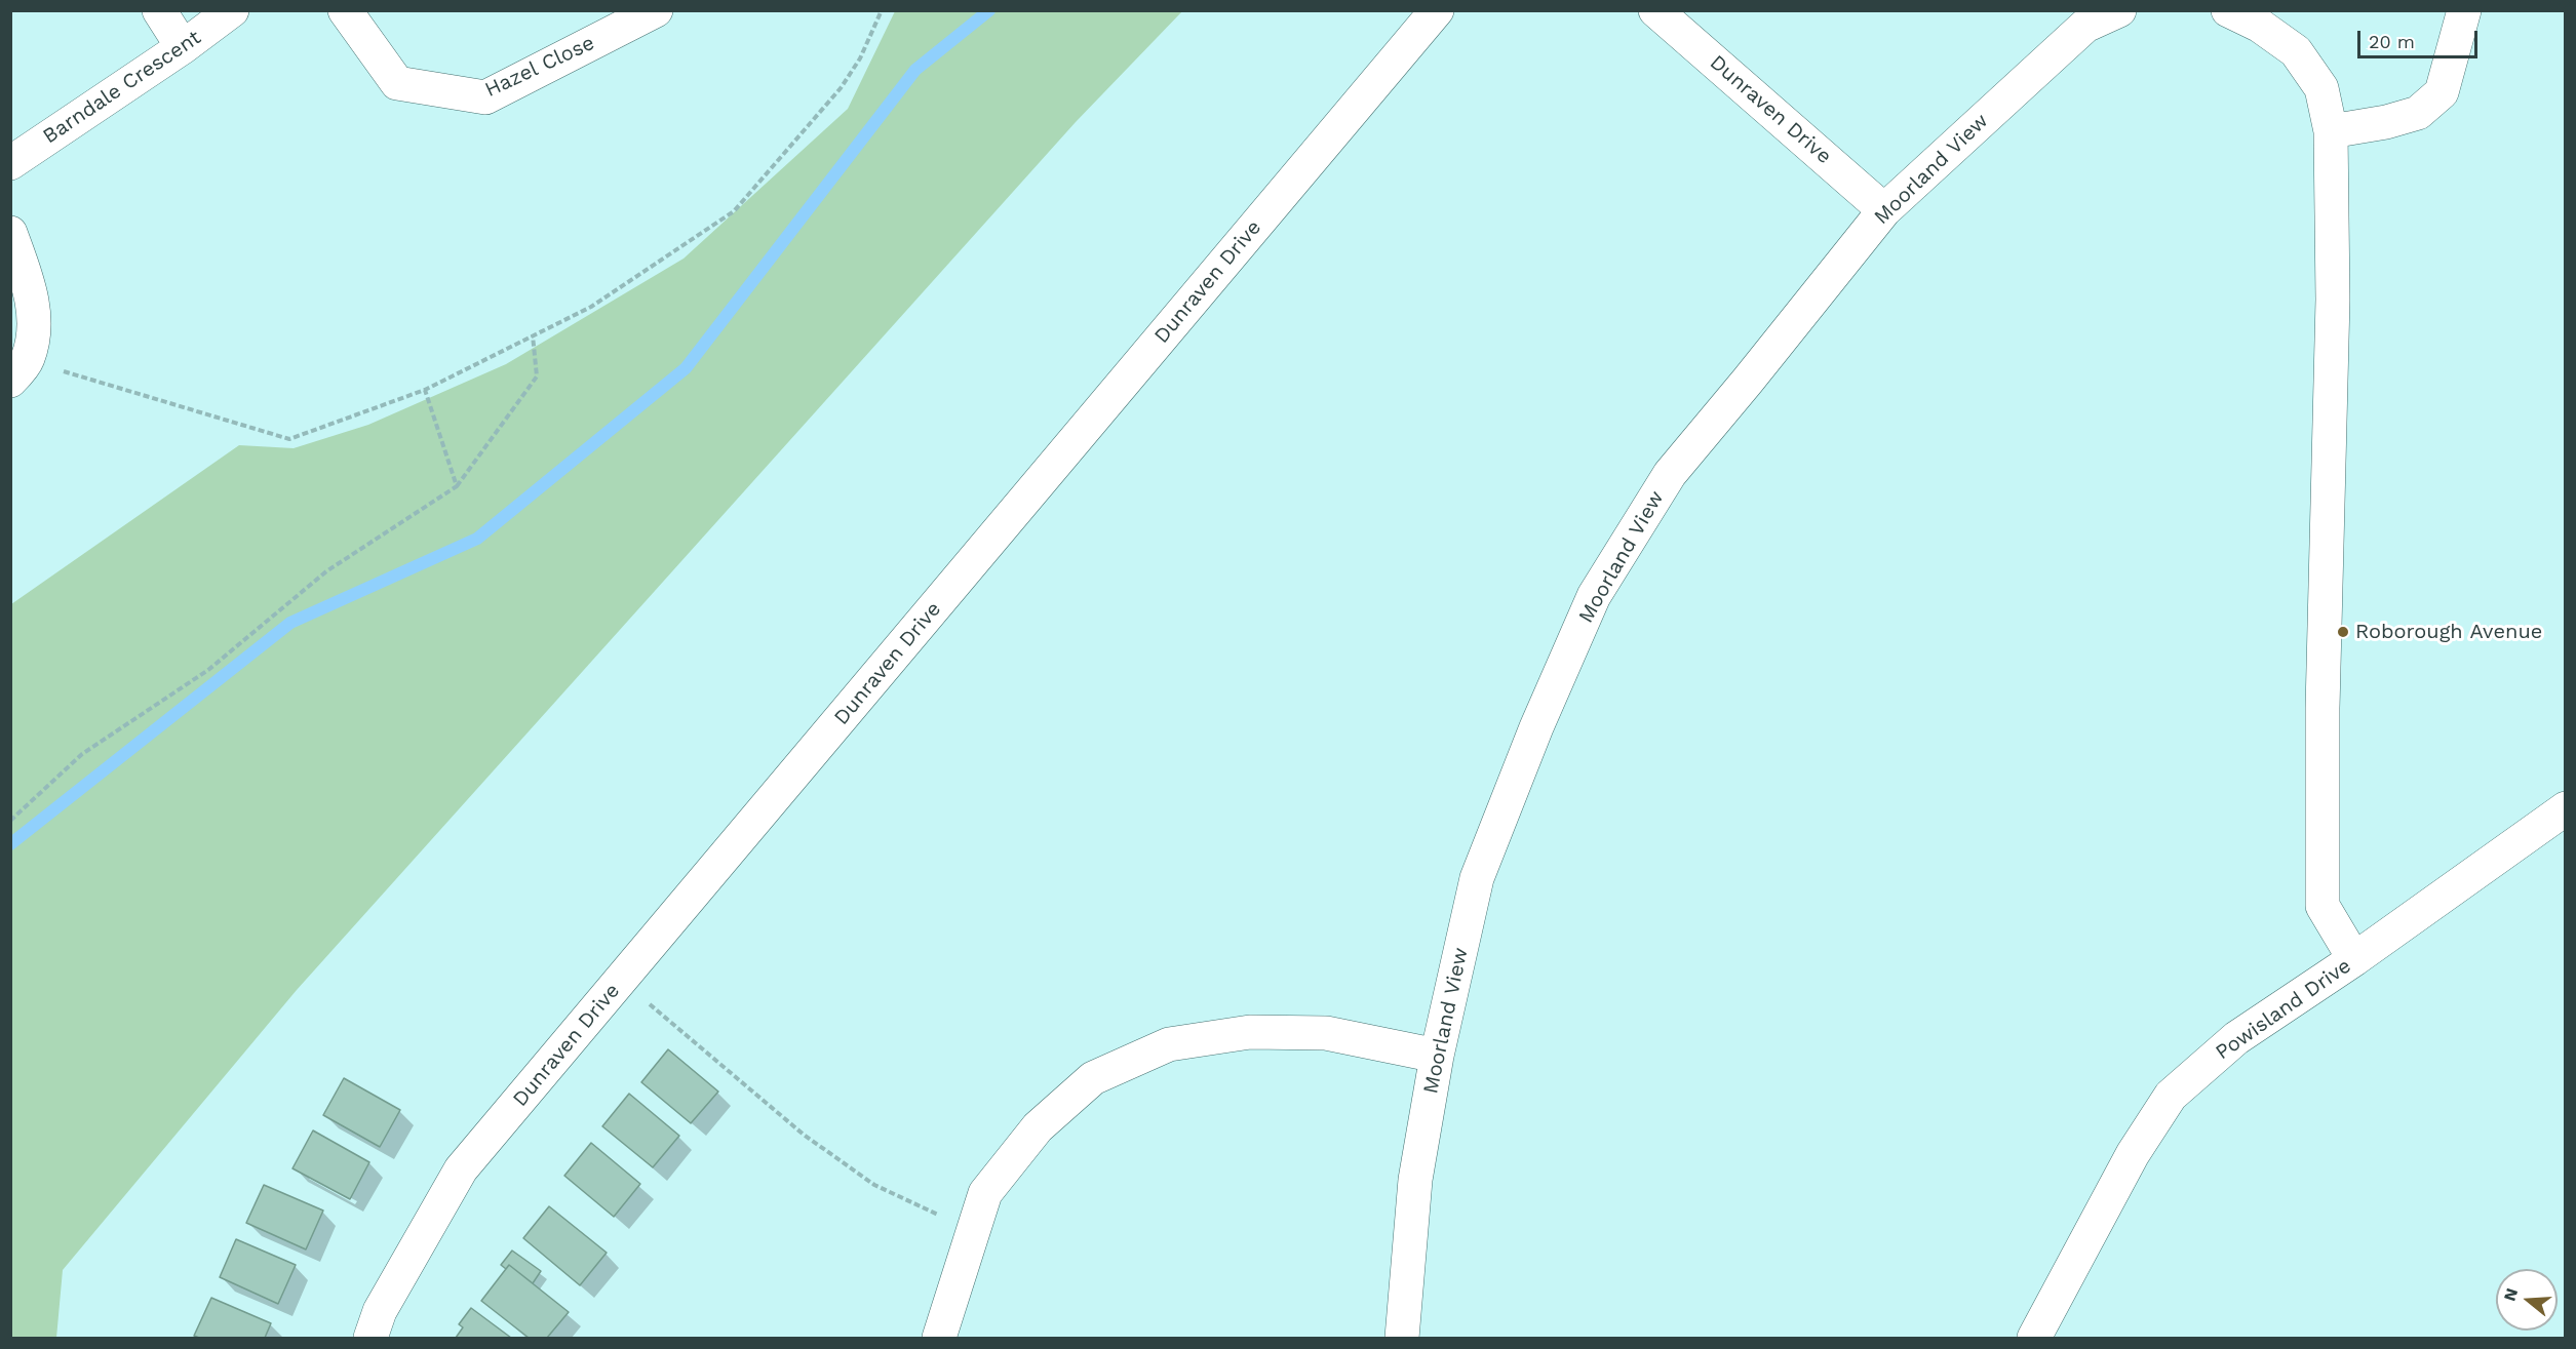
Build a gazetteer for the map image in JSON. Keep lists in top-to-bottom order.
{
  "streets": {
    "street": [
      "Hazel Close",
      "Barndale Crescent",
      "Dunraven Drive",
      "Moorland View",
      "Powisland Drive"
    ]
  },
  "crossings": [
    ["Dunraven Drive", "Moorland View"]
  ],
  "places": ["Roborough Avenue"],
  "scale_bar": "20 m",
  "north": "left"
}
